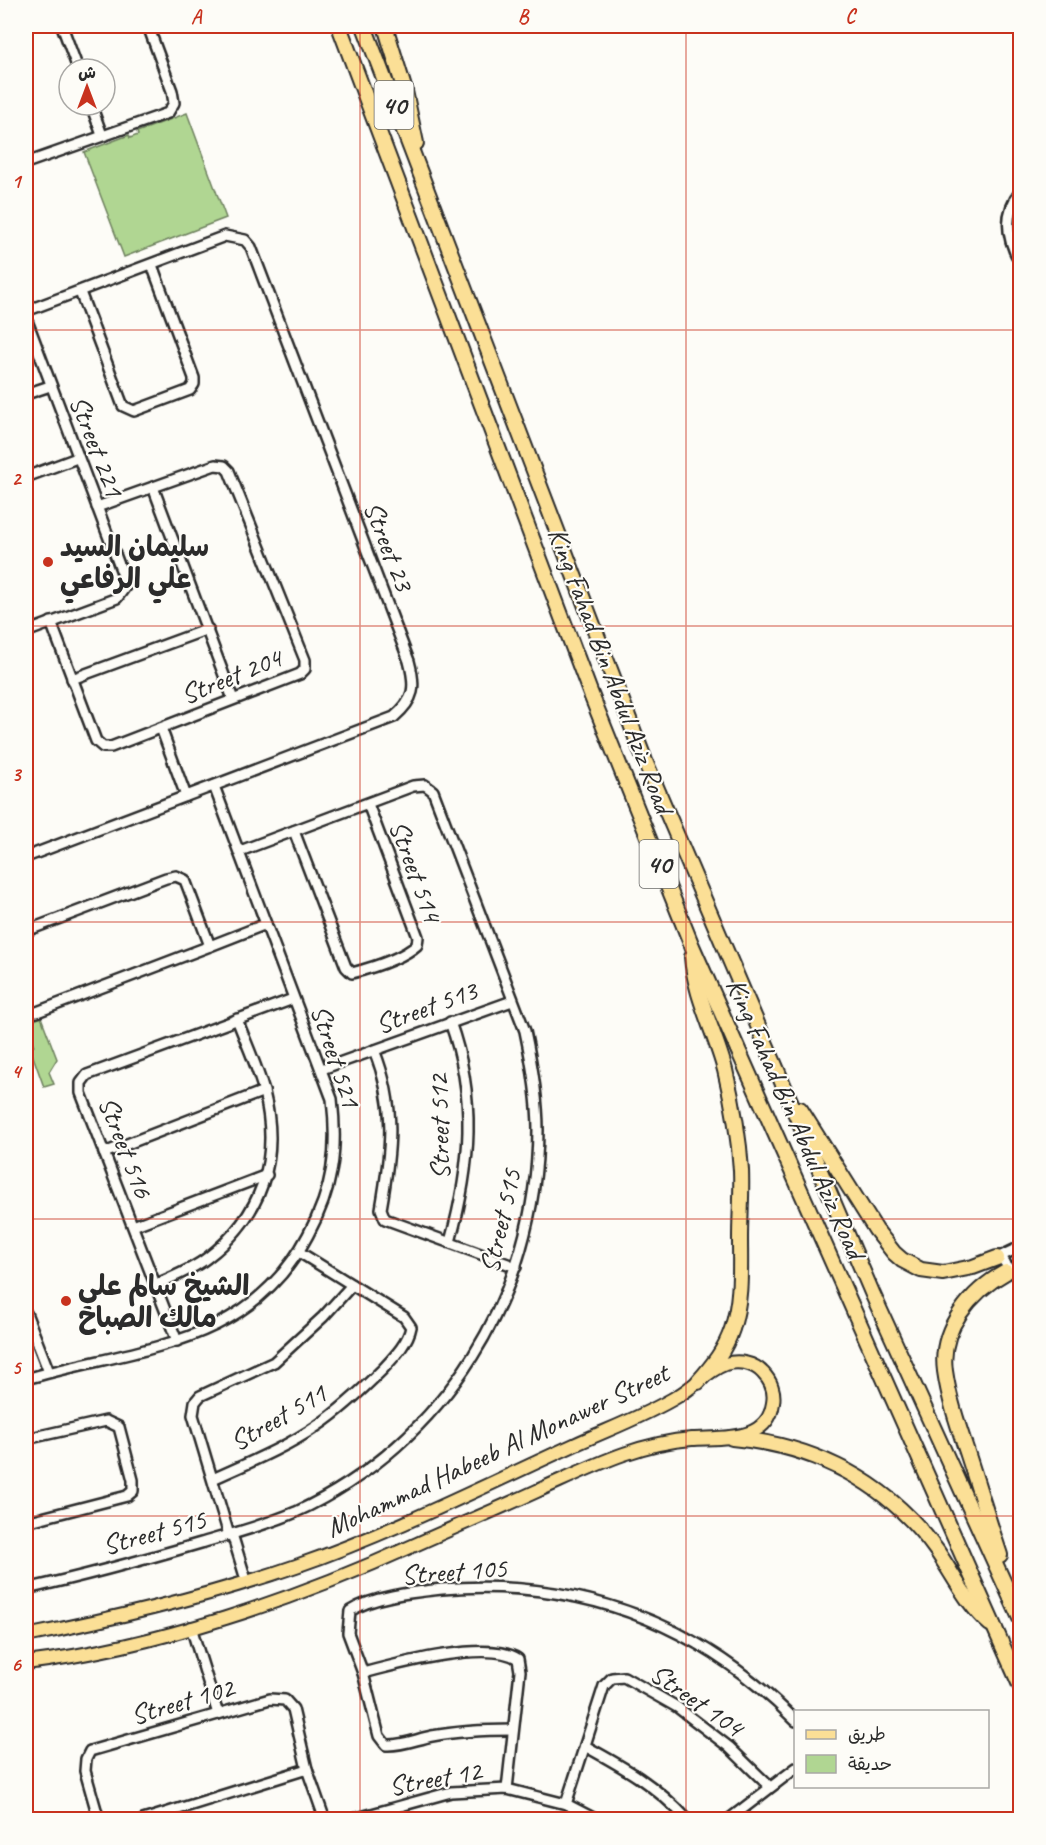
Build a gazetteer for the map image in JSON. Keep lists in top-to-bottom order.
{
  "streets": {
    "highway": ["40", "King Fahad Bin Abdul Aziz Road"],
    "main road": ["Mohammad Habeeb Al Monawer Street"],
    "street": [
      "Street 221",
      "Street 23",
      "Street 204",
      "Street 514",
      "Street 513",
      "Street 521",
      "Street 512",
      "Street 516",
      "Street 515",
      "Street 511",
      "Street 105",
      "Street 104",
      "Street 102",
      "Street 12"
    ]
  },
  "crossings": [
    ["Street 221", "Street 204"],
    ["Street 23", "Street 521"],
    ["Street 514", "Street 515"],
    ["Street 513", "Street 521"],
    ["Street 513", "Street 512"],
    ["Street 513", "Street 515"],
    ["Street 521", "Street 516"],
    ["Street 521", "Street 515"],
    ["Street 521", "Street 511"],
    ["Street 104", "Street 12"]
  ],
  "places": ["سليمان السيد علي الرفاعي", "الشيخ سالم علي مالك الصباح"],
  "legend": ["طريق", "حديقة"],
  "north": "top",
  "grid": {
    "columns": ["A", "B", "C"],
    "rows": [
      "1",
      "2",
      "3",
      "4",
      "5",
      "6"
    ]
  }
}
